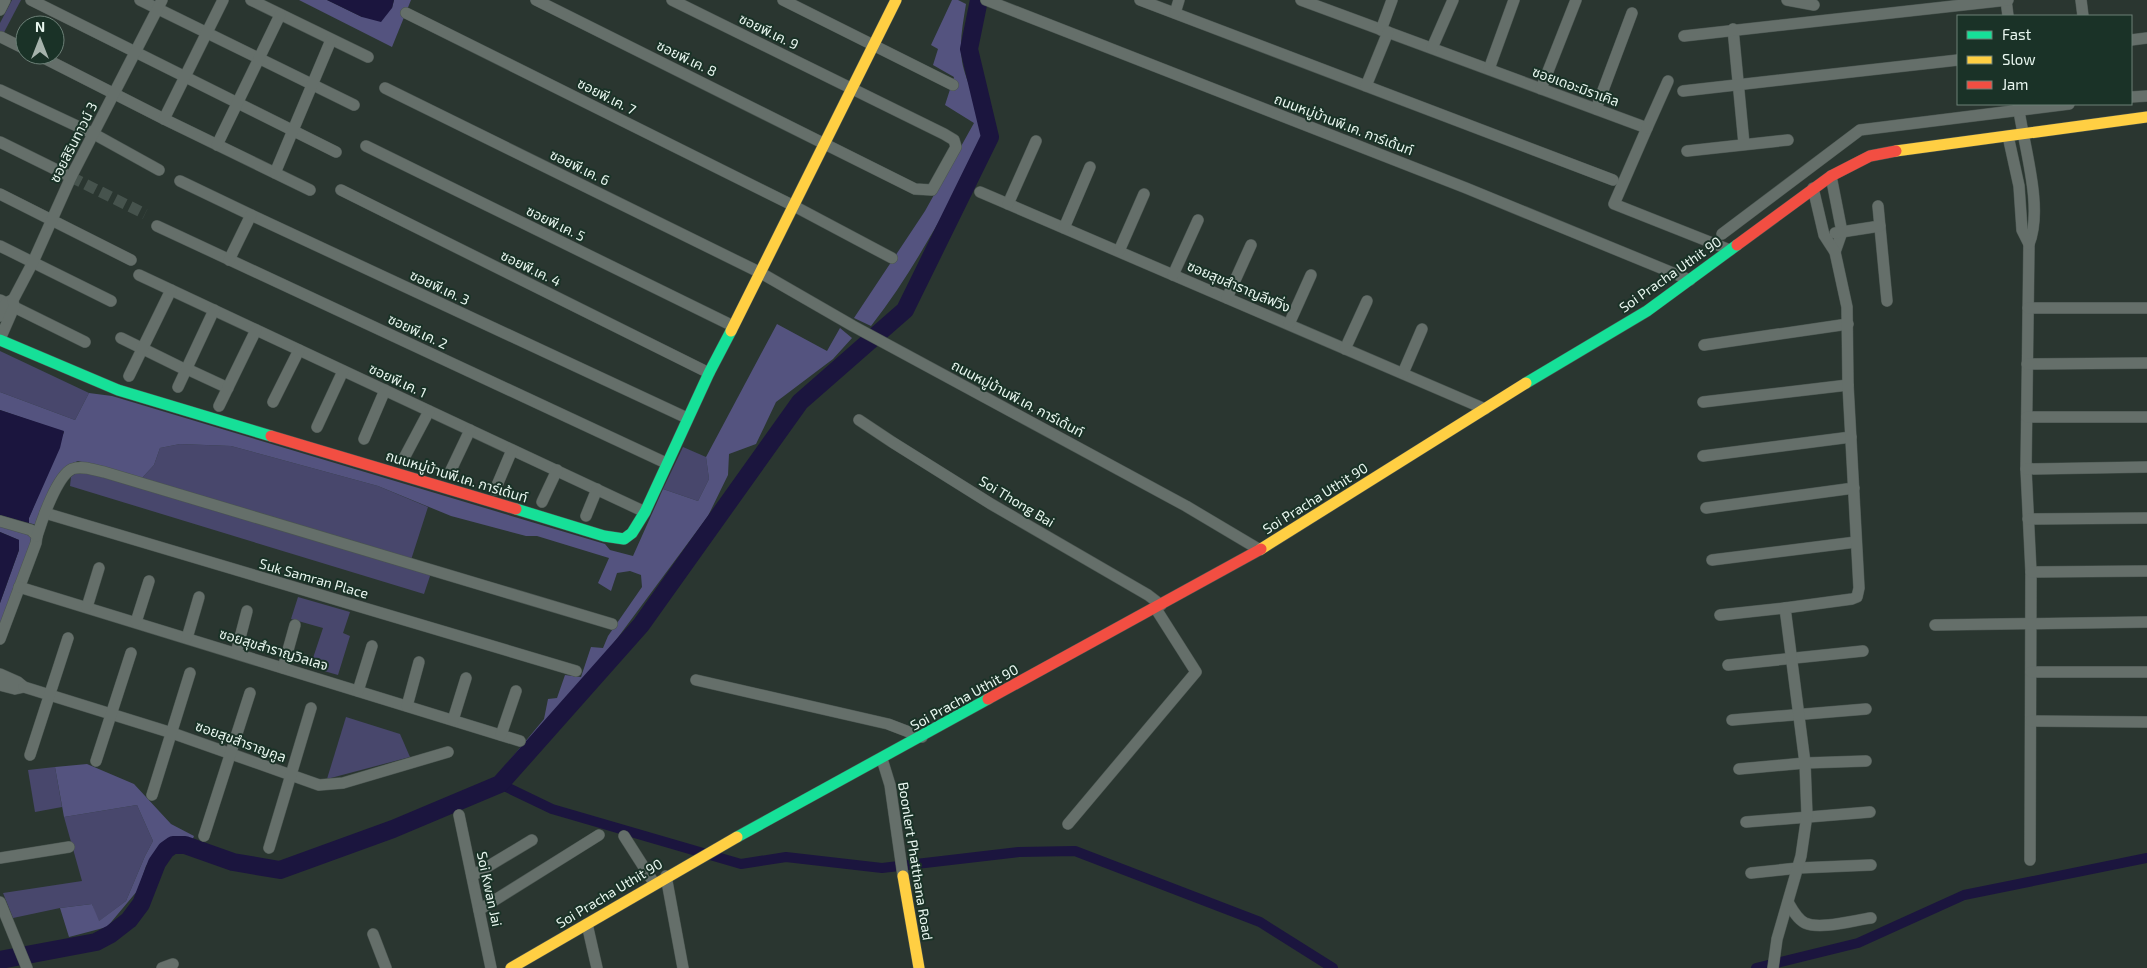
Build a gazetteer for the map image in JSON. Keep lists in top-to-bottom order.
{
  "streets": {
    "street": [
      "ซอยพี.เค. 9",
      "ซอยพี.เค. 8",
      "ซอยเดอะมิราเคิล",
      "ซอยพี.เค. 7",
      "ถนนหมู่บ้านพี.เค. การ์เด้นท์",
      "ซอยสิรินทาวน์ 3",
      "ซอยพี.เค. 6",
      "ซอยพี.เค. 5",
      "ซอยพี.เค. 4",
      "Soi Pracha Uthit 90",
      "ซอยสุขสำราญลีฟวิ่ง",
      "ซอยพี.เค. 3",
      "ซอยพี.เค. 2",
      "ซอยพี.เค. 1",
      "Soi Thong Bai",
      "Suk Samran Place",
      "ซอยสุขสำราญวิลเลจ",
      "ซอยสุขสำราญคูล",
      "Boonlert Phatthana Road",
      "Soi Kwan Jai"
    ]
  },
  "crossings": [
    ["ซอยพี.เค. 9", "ซอยพี.เค. 8"],
    ["ซอยพี.เค. 9", "ถนนหมู่บ้านพี.เค. การ์เด้นท์"],
    ["ซอยพี.เค. 8", "ถนนหมู่บ้านพี.เค. การ์เด้นท์"],
    ["ซอยพี.เค. 7", "ถนนหมู่บ้านพี.เค. การ์เด้นท์"],
    ["ถนนหมู่บ้านพี.เค. การ์เด้นท์", "ซอยสิรินทาวน์ 3"],
    ["ถนนหมู่บ้านพี.เค. การ์เด้นท์", "ซอยพี.เค. 6"],
    ["ถนนหมู่บ้านพี.เค. การ์เด้นท์", "ซอยพี.เค. 5"],
    ["ถนนหมู่บ้านพี.เค. การ์เด้นท์", "ซอยพี.เค. 4"],
    ["ถนนหมู่บ้านพี.เค. การ์เด้นท์", "Soi Pracha Uthit 90"],
    ["ถนนหมู่บ้านพี.เค. การ์เด้นท์", "ซอยพี.เค. 3"],
    ["ถนนหมู่บ้านพี.เค. การ์เด้นท์", "ซอยพี.เค. 2"],
    ["ถนนหมู่บ้านพี.เค. การ์เด้นท์", "ซอยพี.เค. 1"],
    ["Soi Pracha Uthit 90", "ซอยสุขสำราญลีฟวิ่ง"],
    ["Soi Pracha Uthit 90", "Soi Thong Bai"],
    ["Soi Pracha Uthit 90", "Boonlert Phatthana Road"]
  ],
  "legend": ["Fast", "Slow", "Jam"],
  "north": "top"
}
